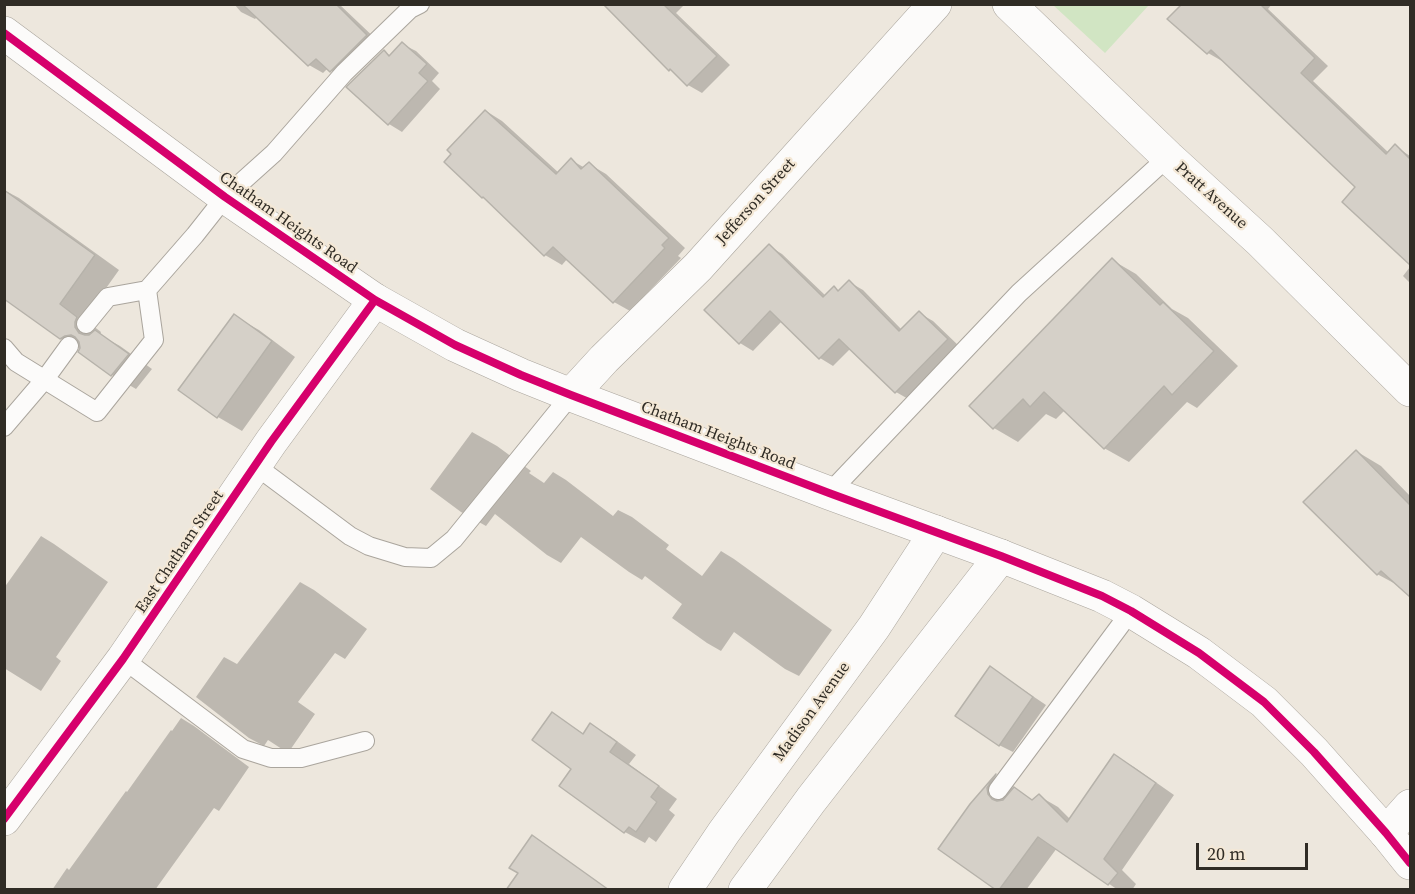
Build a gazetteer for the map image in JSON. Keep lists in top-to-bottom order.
{
  "streets": {
    "street": [
      "Pratt Avenue",
      "Jefferson Street",
      "Chatham Heights Road",
      "East Chatham Street",
      "Madison Avenue"
    ]
  },
  "crossings": [
    ["Jefferson Street", "Chatham Heights Road"],
    ["Chatham Heights Road", "East Chatham Street"],
    ["Chatham Heights Road", "Madison Avenue"]
  ],
  "scale_bar": "20 m"
}
